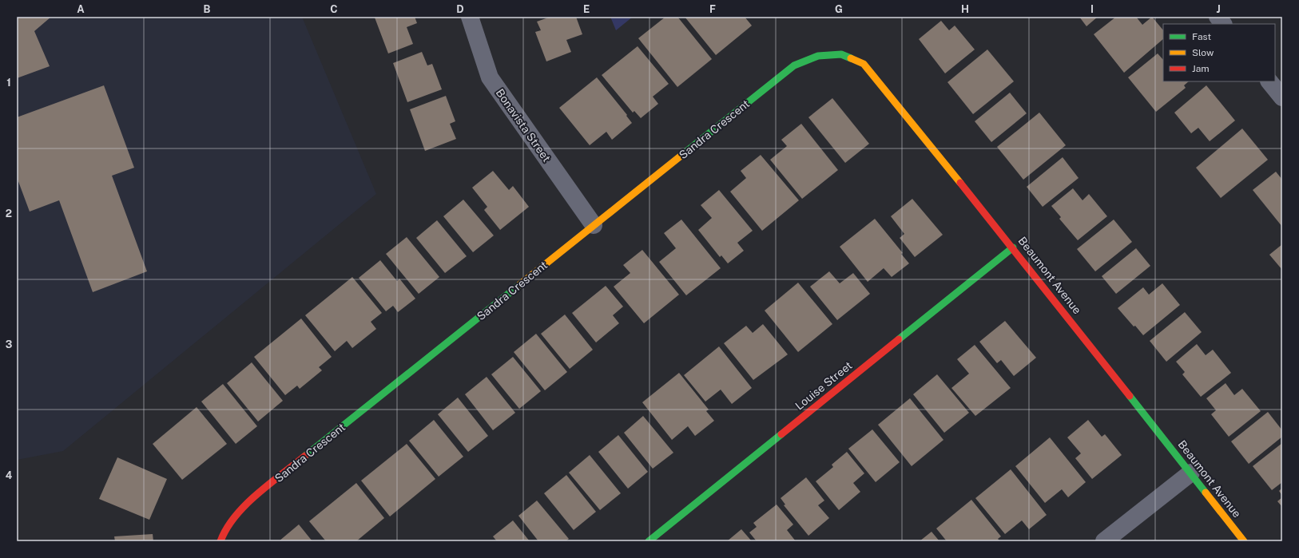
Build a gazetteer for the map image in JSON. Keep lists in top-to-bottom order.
{
  "streets": {
    "street": [
      "Bonavista Street",
      "Sandra Crescent",
      "Beaumont Avenue",
      "Louise Street"
    ]
  },
  "crossings": [
    ["Bonavista Street", "Sandra Crescent"],
    ["Sandra Crescent", "Beaumont Avenue"],
    ["Beaumont Avenue", "Louise Street"]
  ],
  "legend": ["Fast", "Slow", "Jam"],
  "grid": {
    "columns": [
      "A",
      "B",
      "C",
      "D",
      "E",
      "F",
      "G",
      "H",
      "I",
      "J"
    ],
    "rows": [
      "1",
      "2",
      "3",
      "4"
    ]
  }
}
